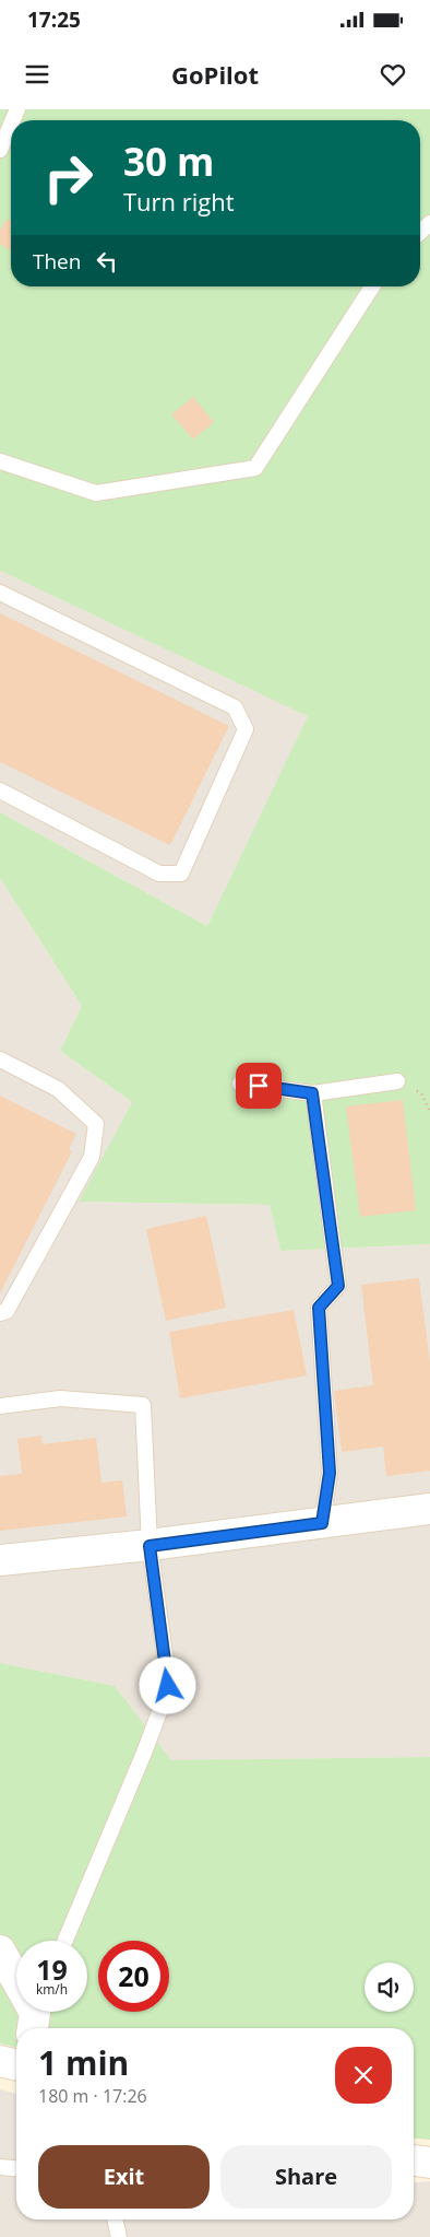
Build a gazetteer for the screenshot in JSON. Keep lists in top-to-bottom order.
{
  "page": {
    "status": "17:25",
    "header": "GoPilot",
    "turn": ["30 m", "Turn right"],
    "then": "Then",
    "speed": "19 km/h",
    "limit": "20",
    "heading": ["1 min", "180 m · 17:26"],
    "buttons": ["Exit", "Share"]
  }
}
